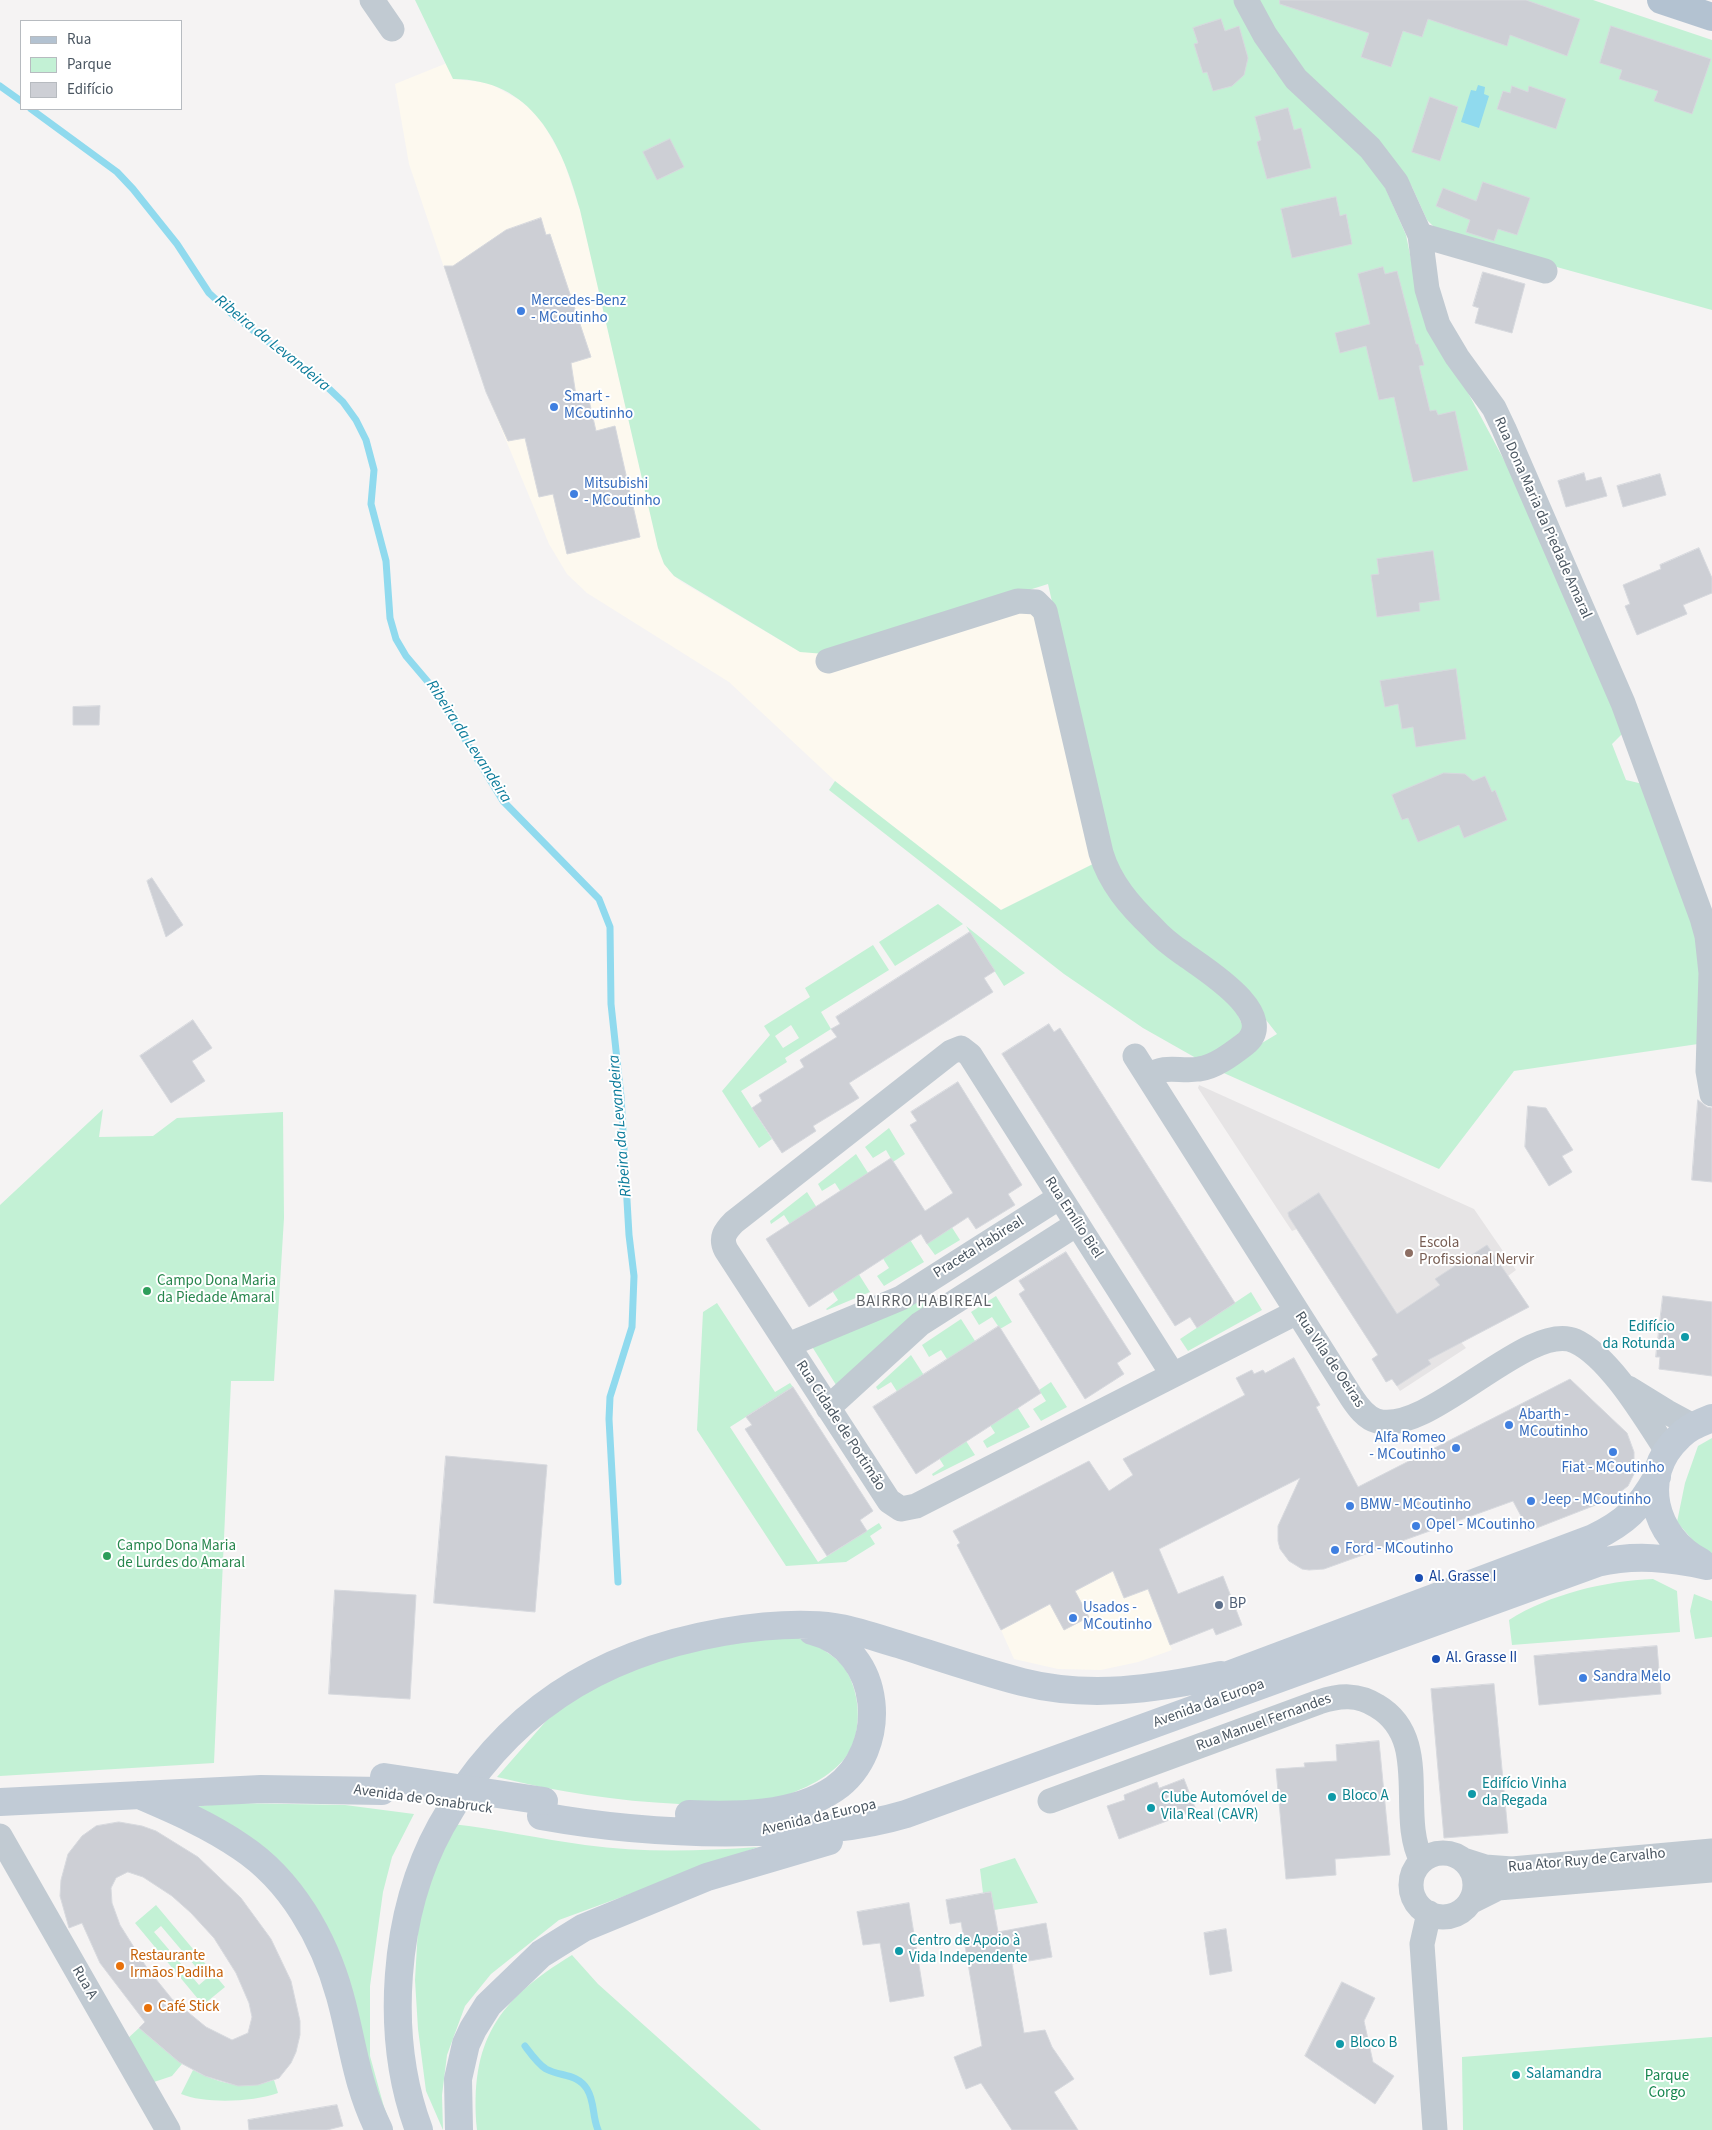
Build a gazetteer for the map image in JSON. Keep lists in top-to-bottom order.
{
  "streets": {
    "main road": ["Avenida da Europa", "Avenida de Osnabruck"],
    "street": [
      "Rua Dona Maria da Piedade Amaral",
      "Rua Emílio Biel",
      "Praceta Habireal",
      "Rua Vila de Oeiras",
      "Rua Cidade de Portimão",
      "Rua Manuel Fernandes",
      "Rua Ator Ruy de Carvalho",
      "Rua A"
    ]
  },
  "crossings": [
    ["Rua Emílio Biel", "Praceta Habireal"],
    ["Rua Emílio Biel", "Rua Cidade de Portimão"],
    ["Praceta Habireal", "Rua Cidade de Portimão"],
    ["Rua Vila de Oeiras", "Rua Cidade de Portimão"],
    ["Avenida da Europa", "Avenida de Osnabruck"],
    ["Rua Manuel Fernandes", "Rua Ator Ruy de Carvalho"]
  ],
  "districts": ["BAIRRO HABIREAL"],
  "water": ["Ribeira da Levandeira"],
  "parks": ["Parque Corgo"],
  "places": [
    "Mercedes-Benz - MCoutinho",
    "Smart - MCoutinho",
    "Mitsubishi - MCoutinho",
    "Escola Profissional Nervir",
    "Campo Dona Maria da Piedade Amaral",
    "Edifício da Rotunda",
    "Abarth - MCoutinho",
    "Alfa Romeo - MCoutinho",
    "Fiat - MCoutinho",
    "Jeep - MCoutinho",
    "BMW - MCoutinho",
    "Opel - MCoutinho",
    "Ford - MCoutinho",
    "Campo Dona Maria de Lurdes do Amaral",
    "Al. Grasse I",
    "BP",
    "Usados - MCoutinho",
    "Al. Grasse II",
    "Sandra Melo",
    "Edifício Vinha da Regada",
    "Bloco A",
    "Clube Automóvel de Vila Real (CAVR)",
    "Centro de Apoio à Vida Independente",
    "Restaurante Irmãos Padilha",
    "Café Stick",
    "Bloco B",
    "Salamandra"
  ],
  "legend": ["Rua", "Parque", "Edifício"]
}
